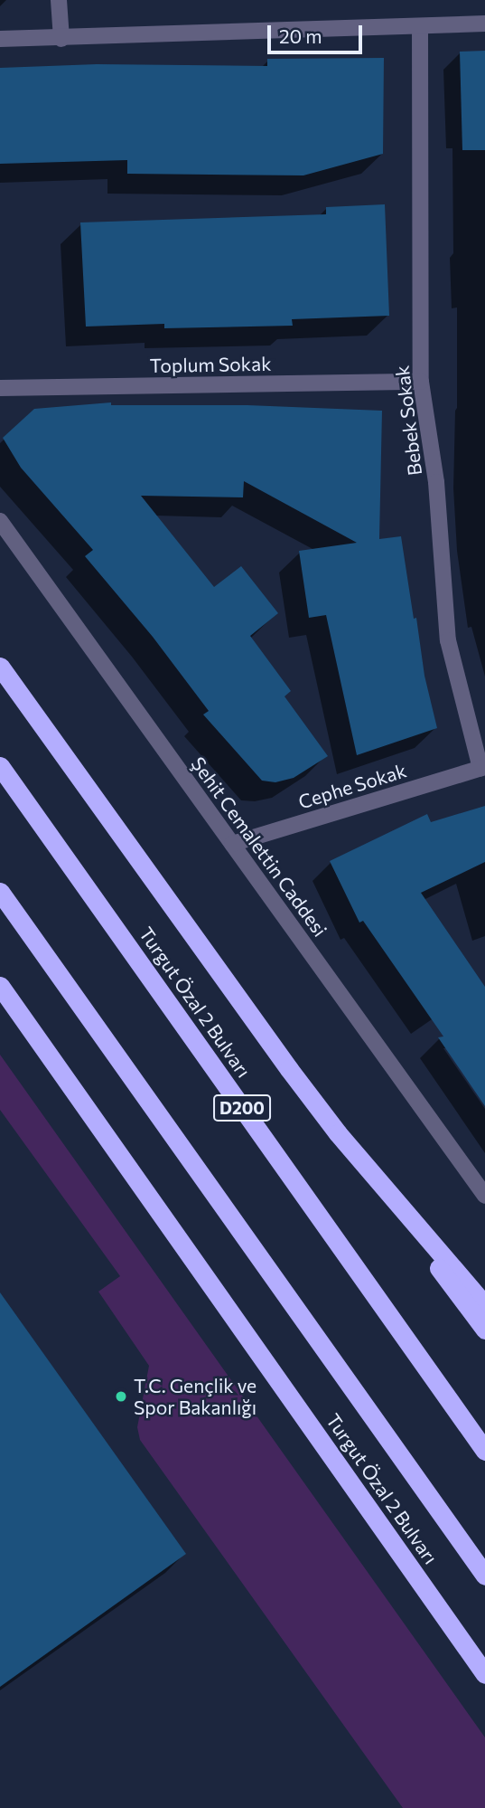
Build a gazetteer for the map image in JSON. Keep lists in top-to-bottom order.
{
  "streets": {
    "highway": ["Turgut Özal 2 Bulvarı", "D200"],
    "street": [
      "Toplum Sokak",
      "Bebek Sokak",
      "Cephe Sokak",
      "Şehit Cemalettin Caddesi"
    ]
  },
  "crossings": [
    ["Toplum Sokak", "Bebek Sokak"],
    ["Bebek Sokak", "Cephe Sokak"],
    ["Cephe Sokak", "Şehit Cemalettin Caddesi"]
  ],
  "places": ["T.C. Gençlik ve Spor Bakanlığı"],
  "scale_bar": "20 m"
}
